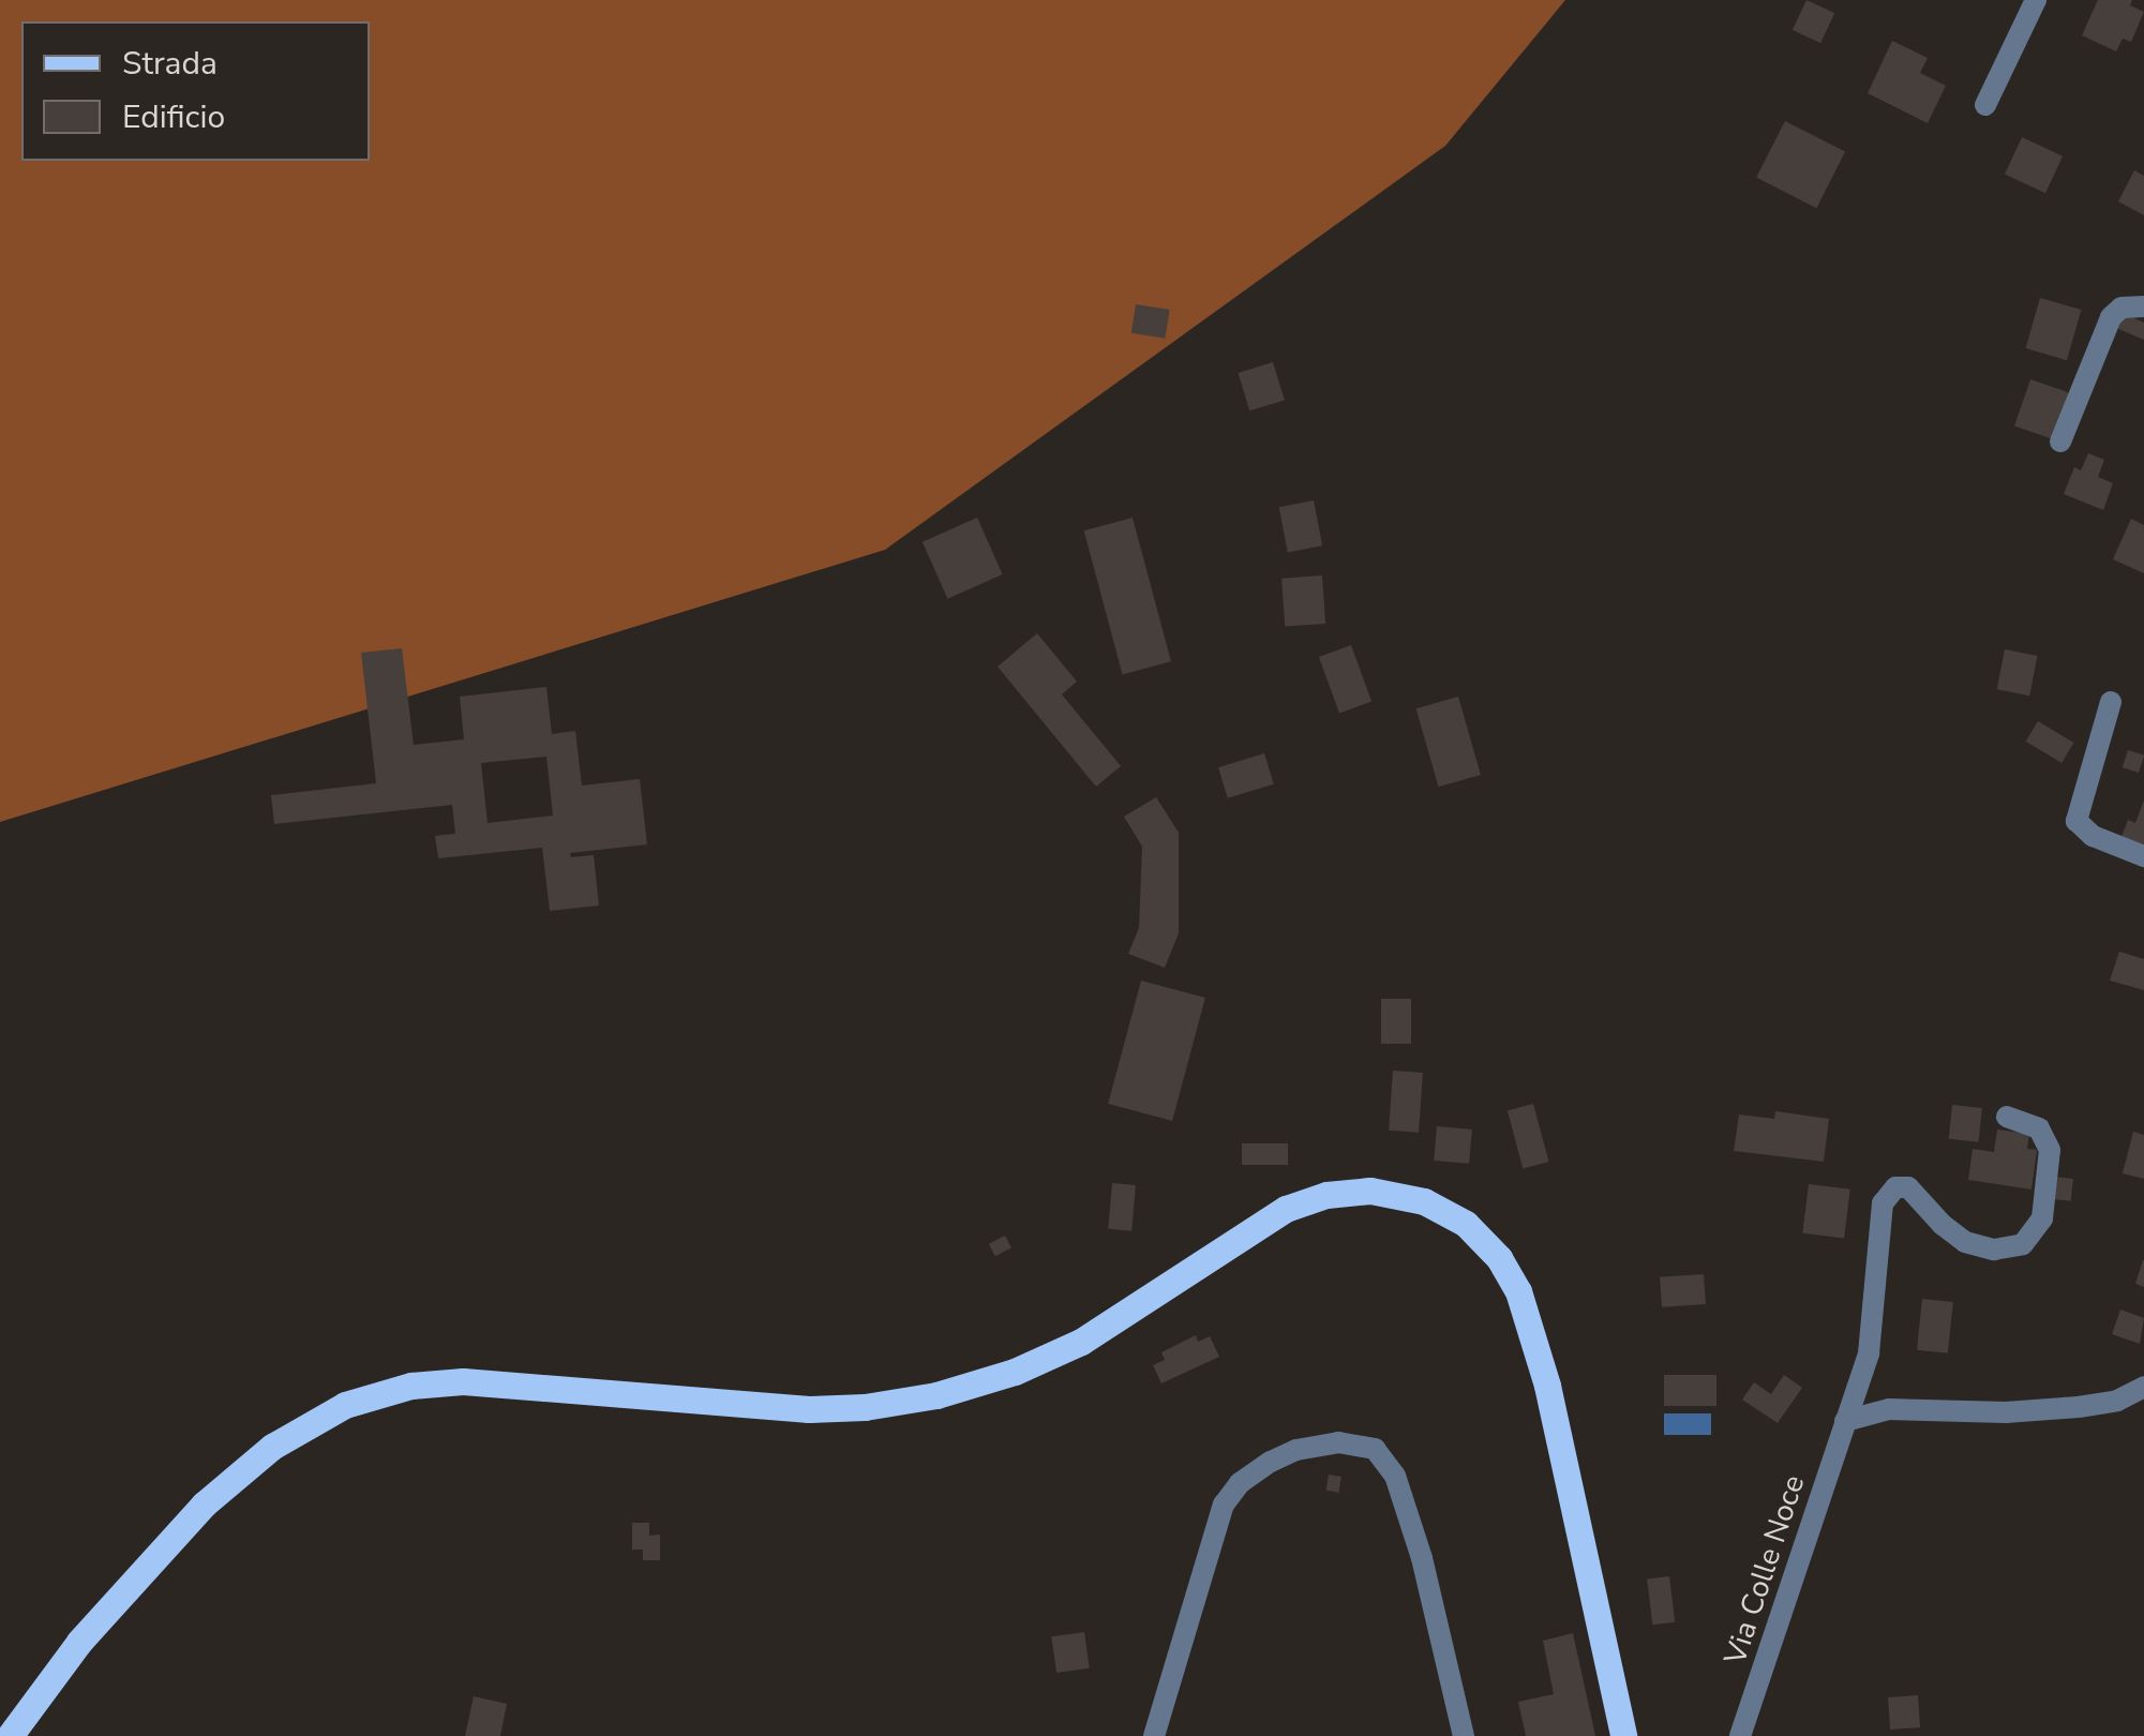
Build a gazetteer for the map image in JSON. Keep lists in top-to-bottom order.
{
  "streets": {
    "street": ["Via Colle Noce"]
  },
  "legend": ["Strada", "Edificio"]
}
